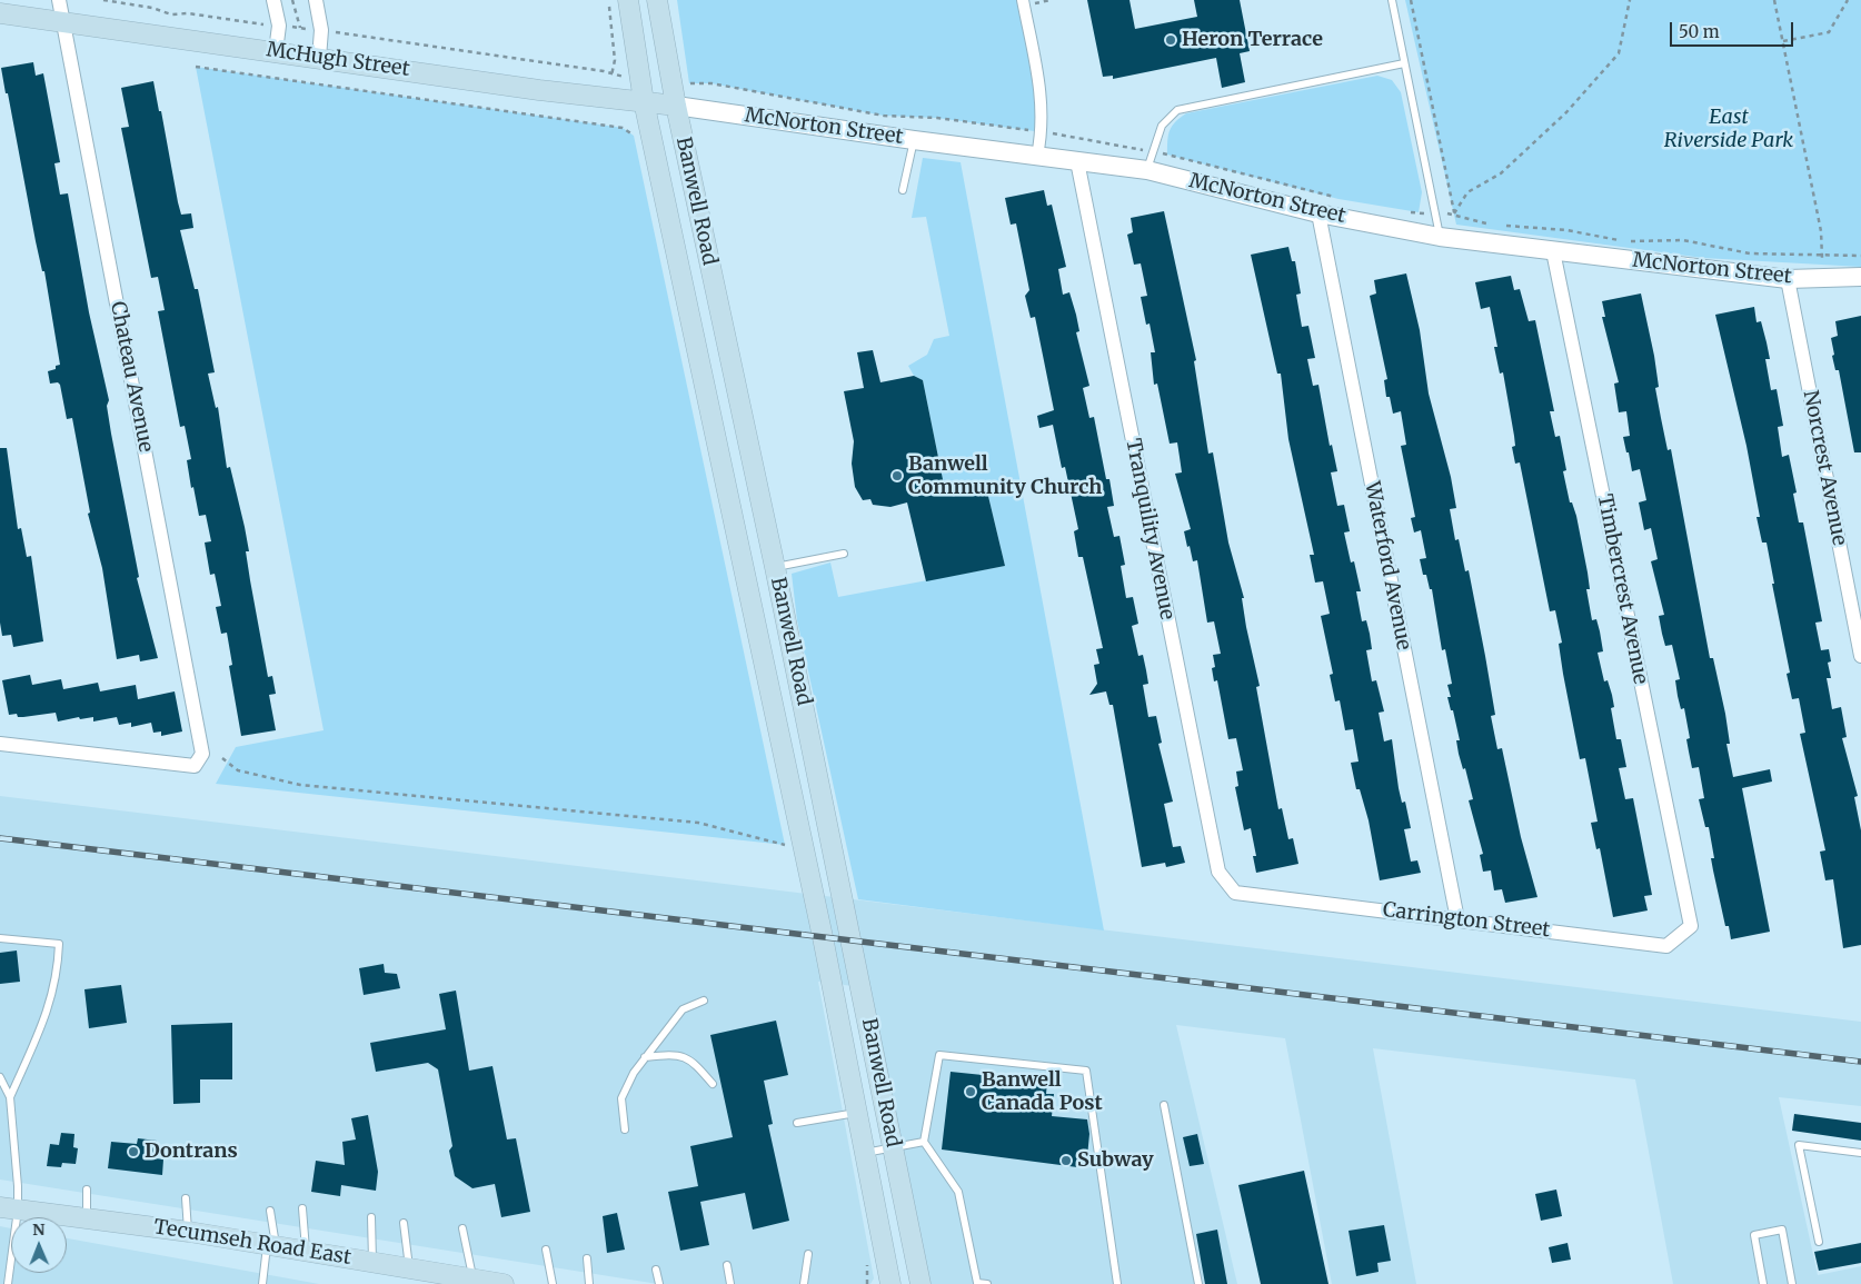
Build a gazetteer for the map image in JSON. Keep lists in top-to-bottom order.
{
  "streets": {
    "main road": ["McHugh Street", "Banwell Road", "Tecumseh Road East"],
    "street": [
      "McNorton Street",
      "Chateau Avenue",
      "Norcrest Avenue",
      "Tranquility Avenue",
      "Waterford Avenue",
      "Timbercrest Avenue",
      "Carrington Street"
    ]
  },
  "crossings": [
    ["McHugh Street", "McNorton Street"],
    ["McHugh Street", "Banwell Road"],
    ["McHugh Street", "Chateau Avenue"],
    ["McNorton Street", "Banwell Road"],
    ["McNorton Street", "Norcrest Avenue"],
    ["McNorton Street", "Tranquility Avenue"],
    ["McNorton Street", "Waterford Avenue"],
    ["McNorton Street", "Timbercrest Avenue"],
    ["Tranquility Avenue", "Carrington Street"],
    ["Waterford Avenue", "Carrington Street"],
    ["Timbercrest Avenue", "Carrington Street"]
  ],
  "parks": ["East Riverside Park"],
  "places": [
    "Heron Terrace",
    "Banwell Community Church",
    "Banwell Canada Post",
    "Dontrans",
    "Subway"
  ],
  "scale_bar": "50 m",
  "north": "top"
}
